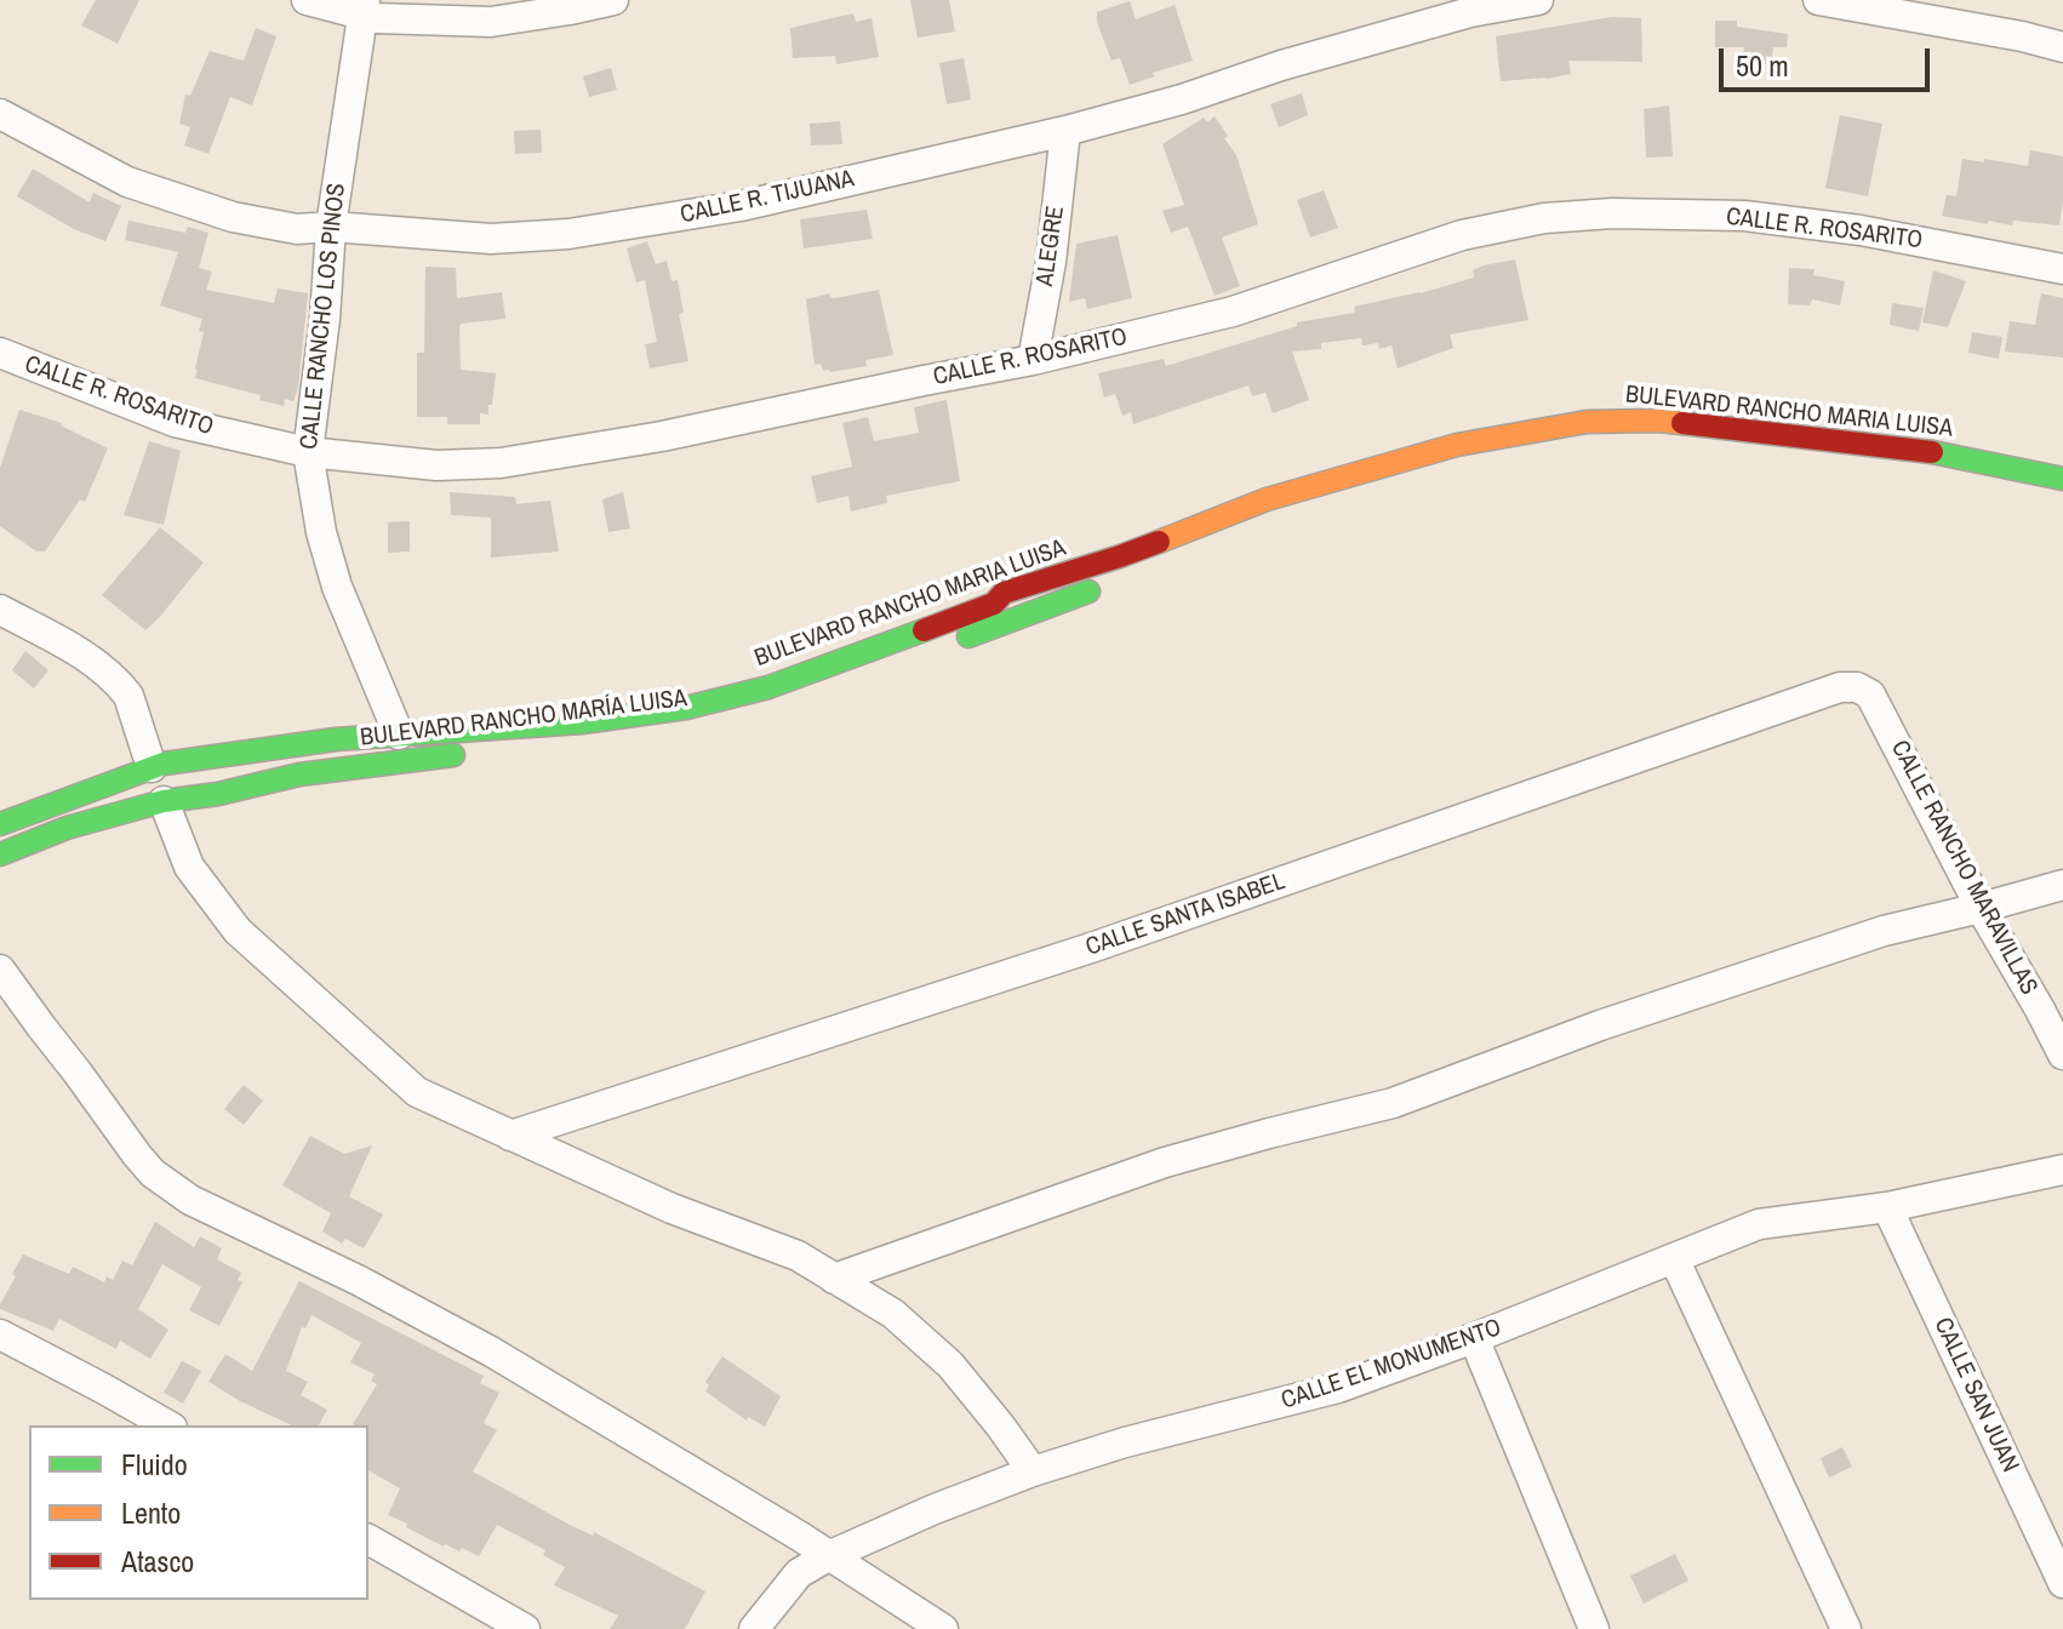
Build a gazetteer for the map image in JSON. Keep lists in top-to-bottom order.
{
  "streets": {
    "street": [
      "CALLE R. TIJUANA",
      "CALLE R. ROSARITO",
      "ALEGRE",
      "CALLE RANCHO LOS PINOS",
      "BULEVARD RANCHO MARIA LUISA",
      "BULEVARD RANCHO MARÍA LUISA",
      "CALLE RANCHO MARAVILLAS",
      "CALLE SANTA ISABEL",
      "CALLE EL MONUMENTO",
      "CALLE SAN JUAN"
    ]
  },
  "crossings": [
    ["CALLE R. TIJUANA", "ALEGRE"],
    ["CALLE R. TIJUANA", "CALLE RANCHO LOS PINOS"],
    ["CALLE R. ROSARITO", "ALEGRE"],
    ["CALLE R. ROSARITO", "CALLE RANCHO LOS PINOS"],
    ["CALLE RANCHO LOS PINOS", "BULEVARD RANCHO MARIA LUISA"],
    ["CALLE RANCHO MARAVILLAS", "CALLE SANTA ISABEL"],
    ["CALLE EL MONUMENTO", "CALLE SAN JUAN"]
  ],
  "legend": ["Fluido", "Lento", "Atasco"],
  "scale_bar": "50 m"
}
